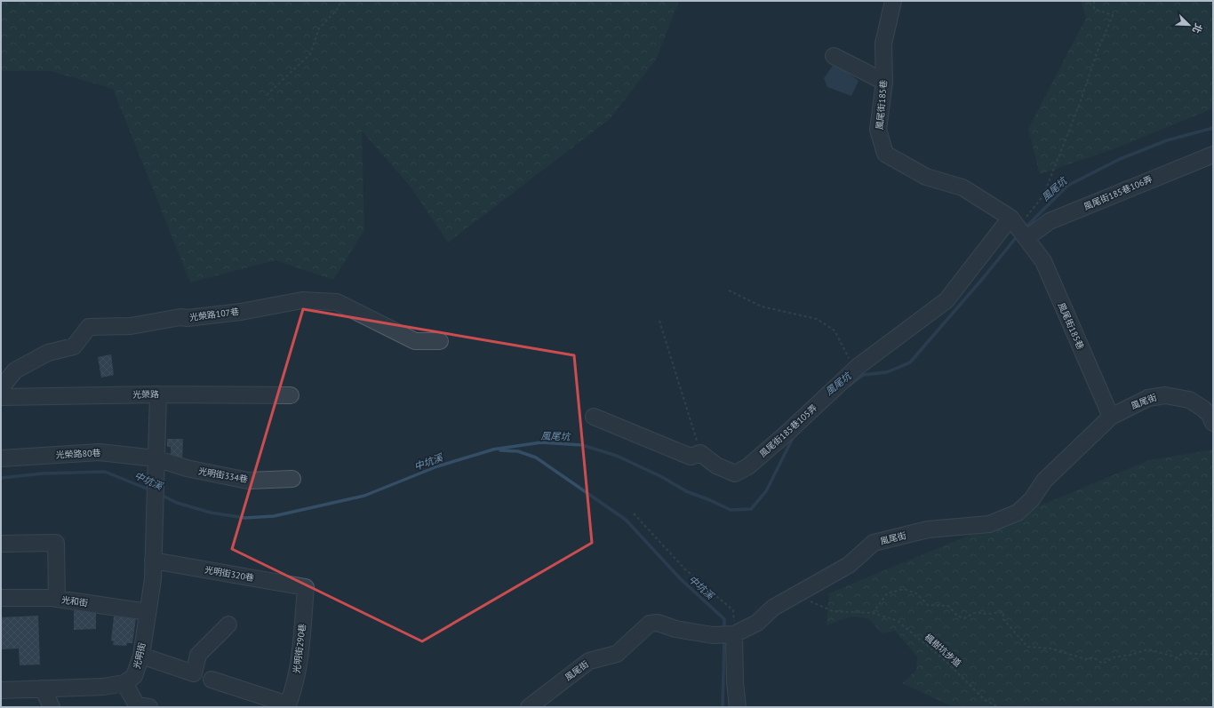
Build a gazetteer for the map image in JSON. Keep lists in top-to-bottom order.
{
  "streets": {
    "street": [
      "風尾街185巷",
      "風尾街185巷106弄",
      "光榮路107巷",
      "光榮路",
      "風尾街",
      "風尾街185巷105弄",
      "光榮路80巷",
      "光明街334巷",
      "光明街320巷",
      "光和街",
      "光明街290巷",
      "光明街"
    ],
    "path": ["楓樹坑步道"]
  },
  "crossings": [
    ["風尾街185巷", "風尾街185巷106弄"],
    ["風尾街185巷", "風尾街"],
    ["風尾街185巷", "風尾街185巷105弄"],
    ["光榮路", "光明街"],
    ["風尾街", "楓樹坑步道"],
    ["光榮路80巷", "光明街334巷"],
    ["光榮路80巷", "光明街"],
    ["光明街334巷", "光明街"],
    ["光明街320巷", "光明街290巷"],
    ["光明街320巷", "光明街"],
    ["光和街", "光明街"]
  ],
  "water": ["風尾坑", "中坑溪"],
  "north": "bottom right"
}
